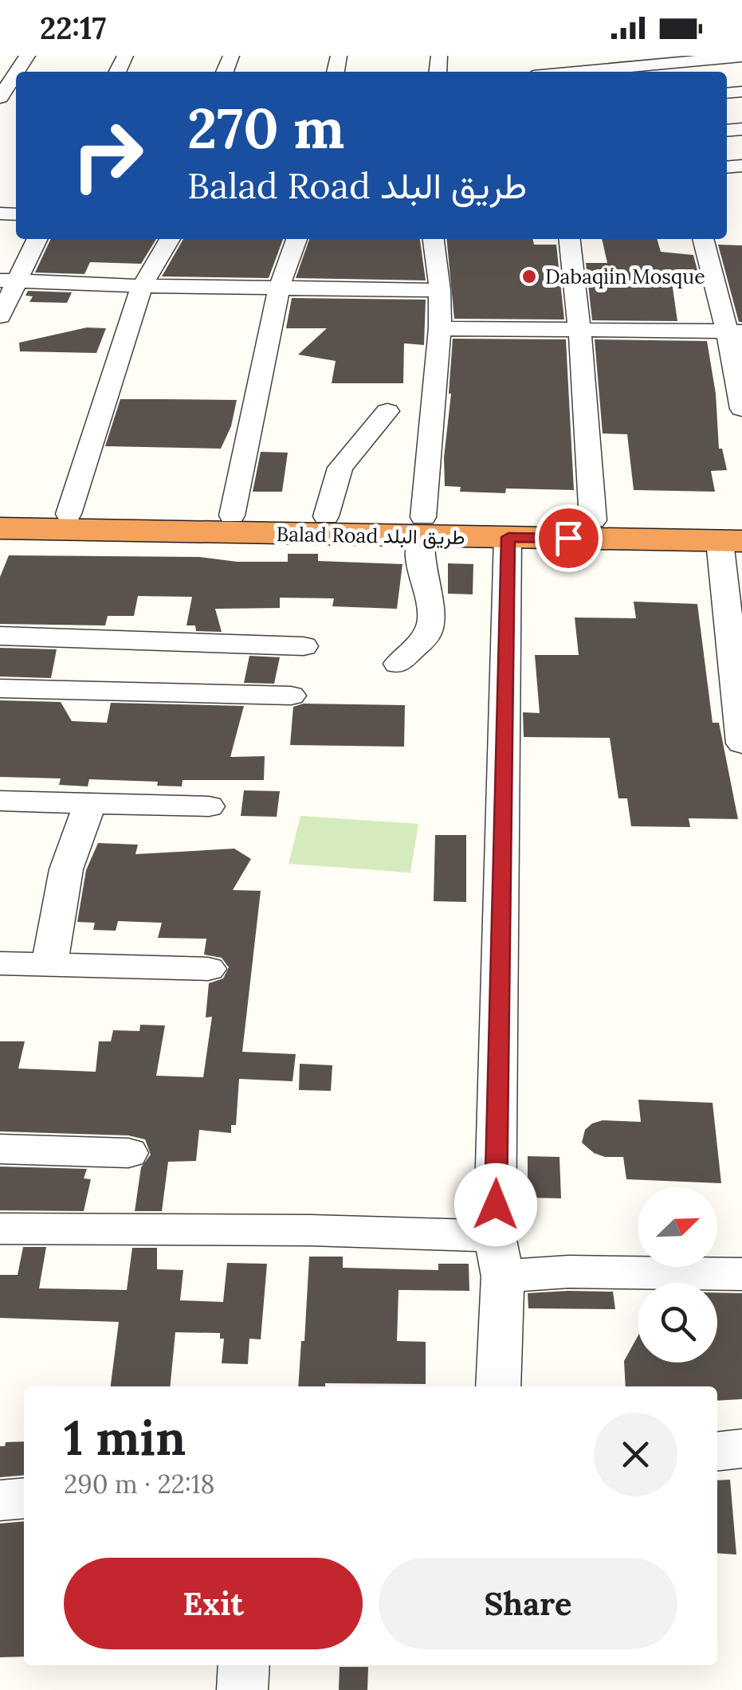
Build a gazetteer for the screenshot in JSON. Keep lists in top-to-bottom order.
{
  "streets": {
    "highway": ["Balad Road طريق البلد"]
  },
  "places": ["Dabaqiin Mosque"],
  "north": "top right",
  "page": {
    "status": "22:17",
    "turn": ["270 m", "Balad Road طريق البلد"],
    "heading": ["1 min", "290 m · 22:18"],
    "buttons": ["Exit", "Share"]
  }
}
